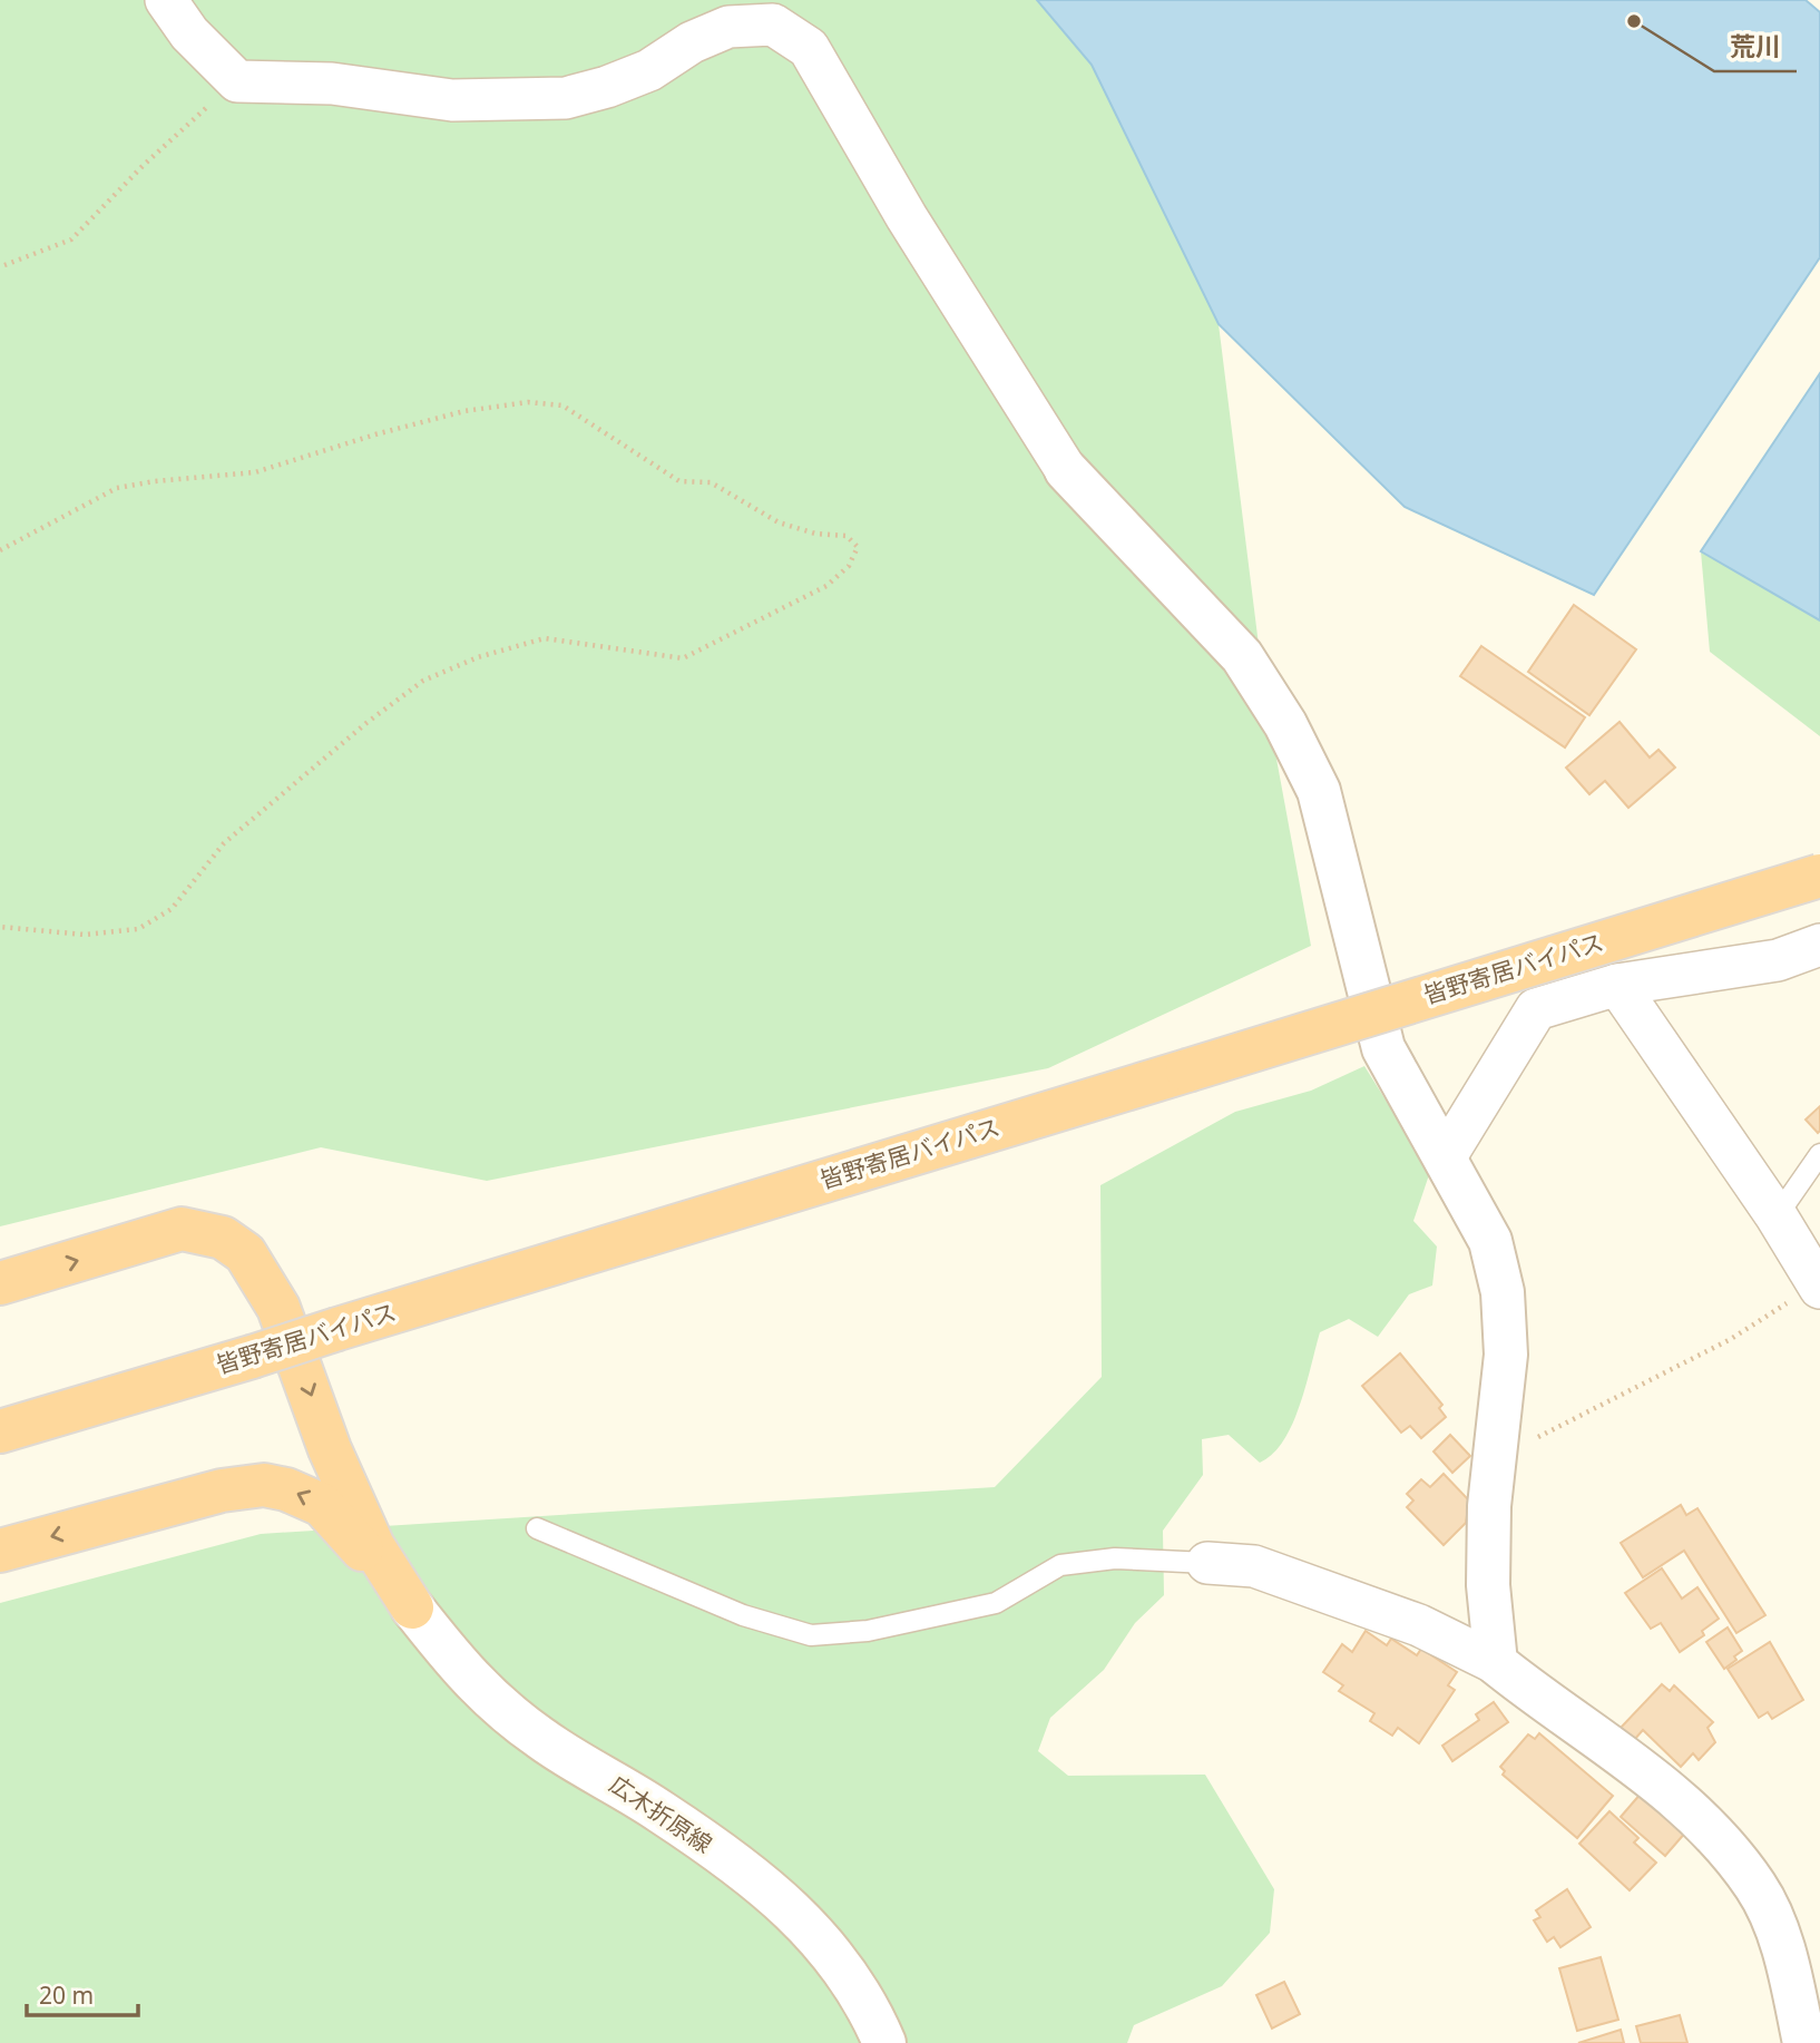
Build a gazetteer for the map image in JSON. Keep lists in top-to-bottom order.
{
  "streets": {
    "highway": ["皆野寄居バイパス"],
    "street": ["広木折原線"]
  },
  "places": ["荒川"],
  "scale_bar": "20 m"
}
